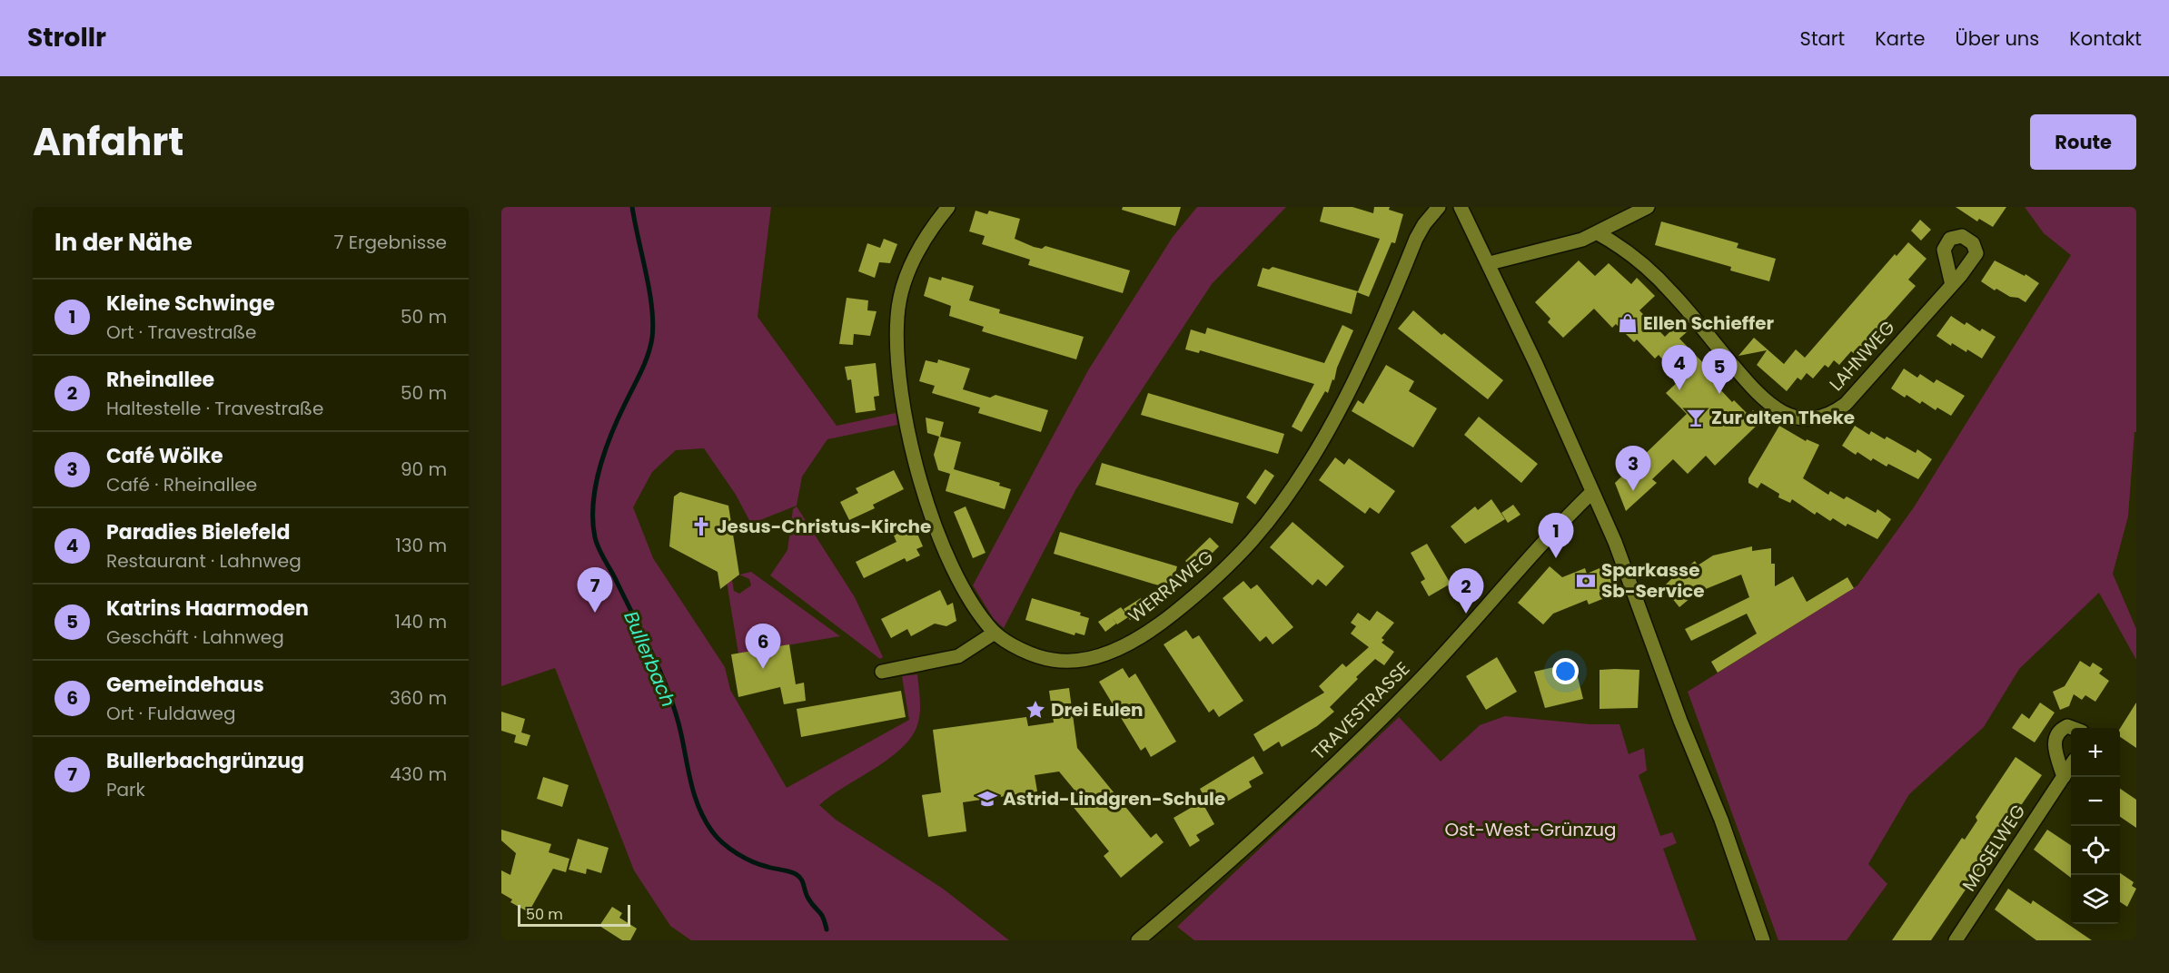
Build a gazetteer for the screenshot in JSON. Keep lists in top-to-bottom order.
{
  "streets": {
    "street": [
      "LAHNWEG",
      "WERRAWEG",
      "TRAVESTRASSE",
      "MOSELWEG"
    ]
  },
  "water": ["Bullerbach"],
  "parks": ["Ost-West-Grünzug"],
  "places": {
    "shop": ["Ellen Schieffer"],
    "bar": ["Zur alten Theke"],
    "church": ["Jesus-Christus-Kirche"],
    "bank": ["Sparkasse Sb-Service"],
    "place": ["Drei Eulen"],
    "school or university": ["Astrid-Lindgren-Schule"]
  },
  "scale_bar": "50 m",
  "page": {
    "header": "Strollr",
    "nav": [
      "Start",
      "Karte",
      "Über uns",
      "Kontakt"
    ],
    "title": "Anfahrt",
    "buttons": "Route",
    "heading": ["In der Nähe", "7 Ergebnisse"],
    "list": [
      {
        "mark": "1",
        "name": "Kleine Schwinge",
        "note": "Ort · Travestraße",
        "value": "50 m"
      },
      {
        "mark": "2",
        "name": "Rheinallee",
        "note": "Haltestelle · Travestraße",
        "value": "50 m"
      },
      {
        "mark": "3",
        "name": "Café Wölke",
        "note": "Café · Rheinallee",
        "value": "90 m"
      },
      {
        "mark": "4",
        "name": "Paradies Bielefeld",
        "note": "Restaurant · Lahnweg",
        "value": "130 m"
      },
      {
        "mark": "5",
        "name": "Katrins Haarmoden",
        "note": "Geschäft · Lahnweg",
        "value": "140 m"
      },
      {
        "mark": "6",
        "name": "Gemeindehaus",
        "note": "Ort · Fuldaweg",
        "value": "360 m"
      },
      {
        "mark": "7",
        "name": "Bullerbachgrünzug",
        "note": "Park",
        "value": "430 m"
      }
    ],
    "pins": [
      "4",
      "5",
      "3",
      "1",
      "7",
      "2",
      "6"
    ],
    "map_buttons": ["+", "−"],
    "scale": "50 m"
  }
}
